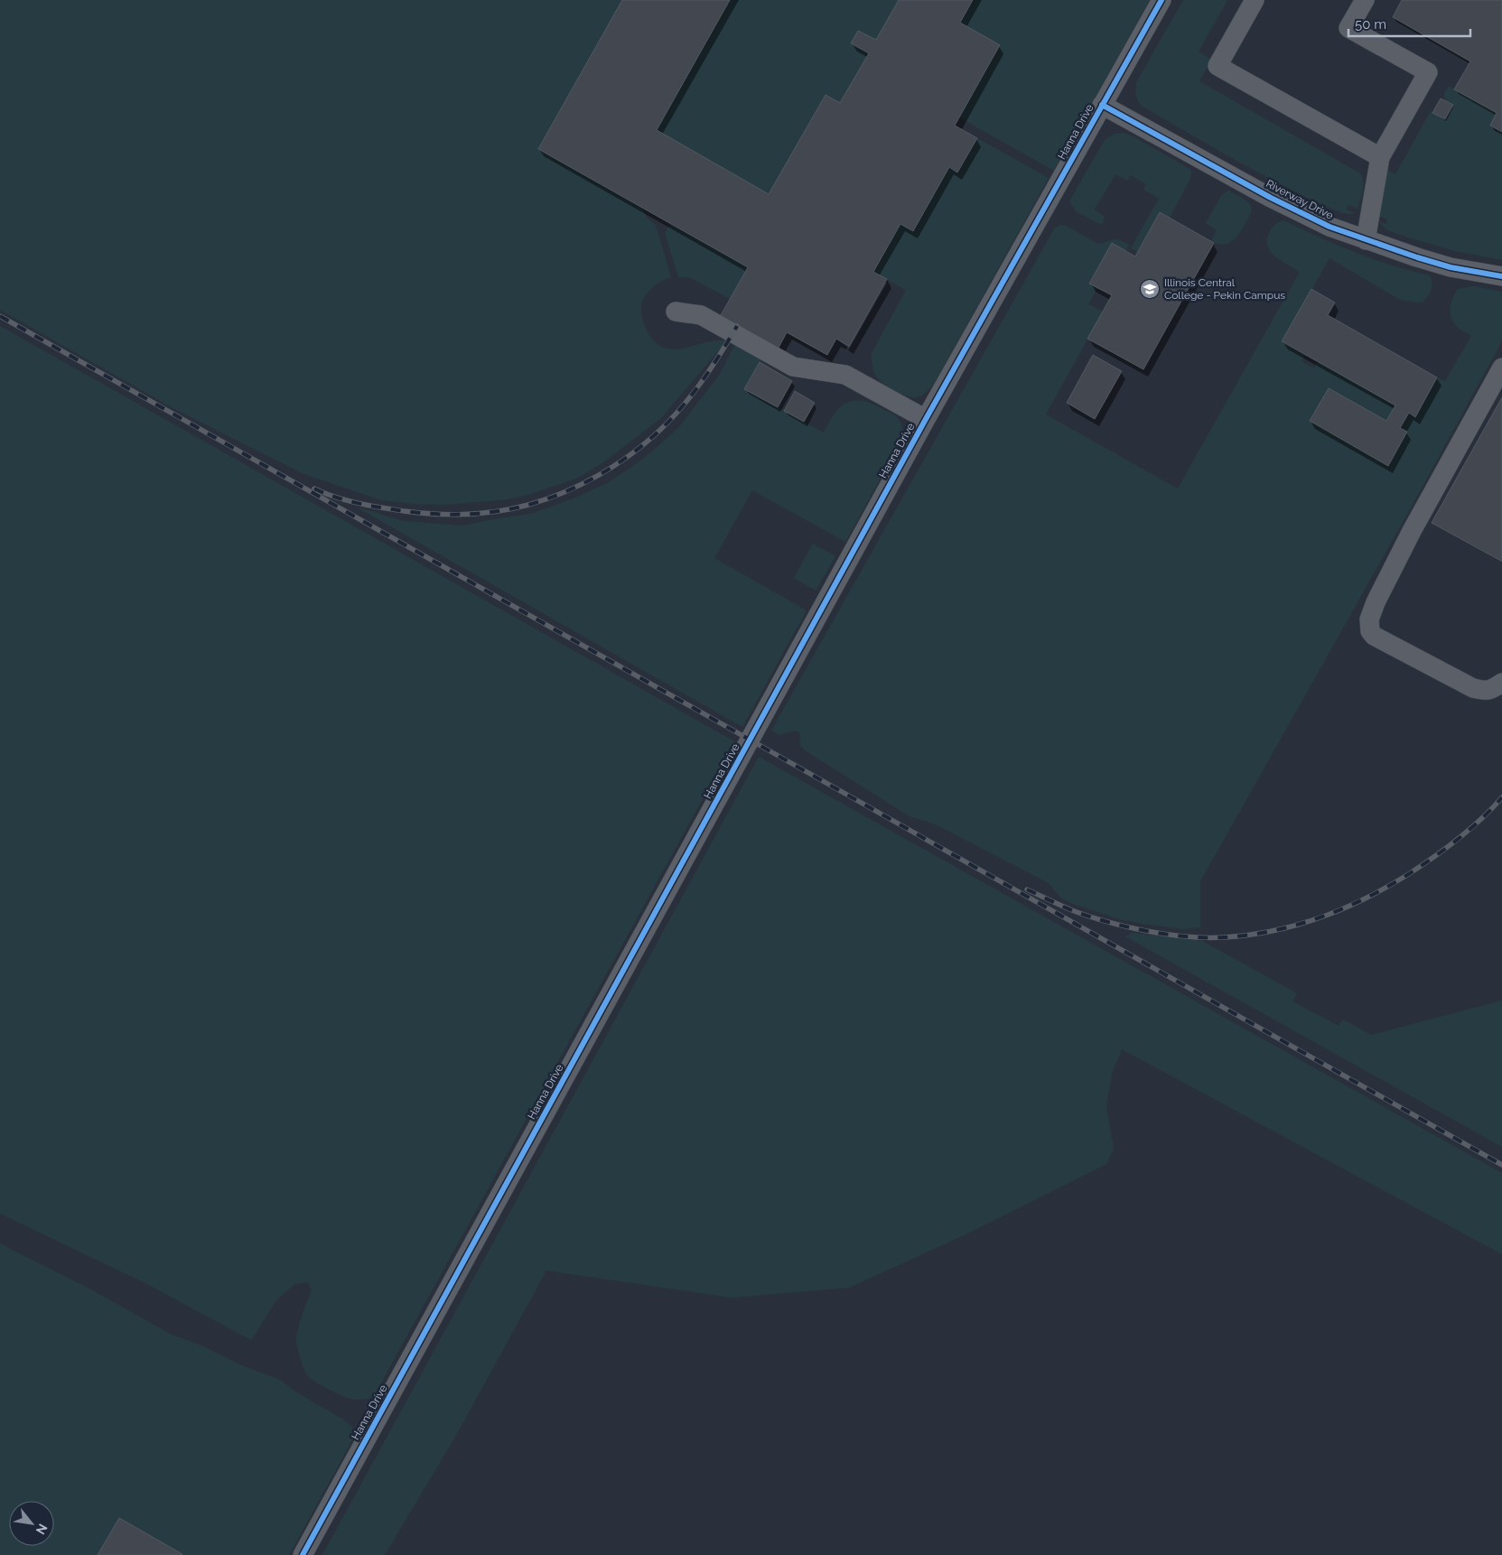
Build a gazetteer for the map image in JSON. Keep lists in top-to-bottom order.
{
  "streets": {
    "street": ["Hanna Drive", "Riverway Drive"]
  },
  "crossings": [
    ["Hanna Drive", "Riverway Drive"]
  ],
  "places": {
    "school or university": ["Illinois Central College - Pekin Campus"]
  },
  "scale_bar": "50 m",
  "north": "bottom right"
}
